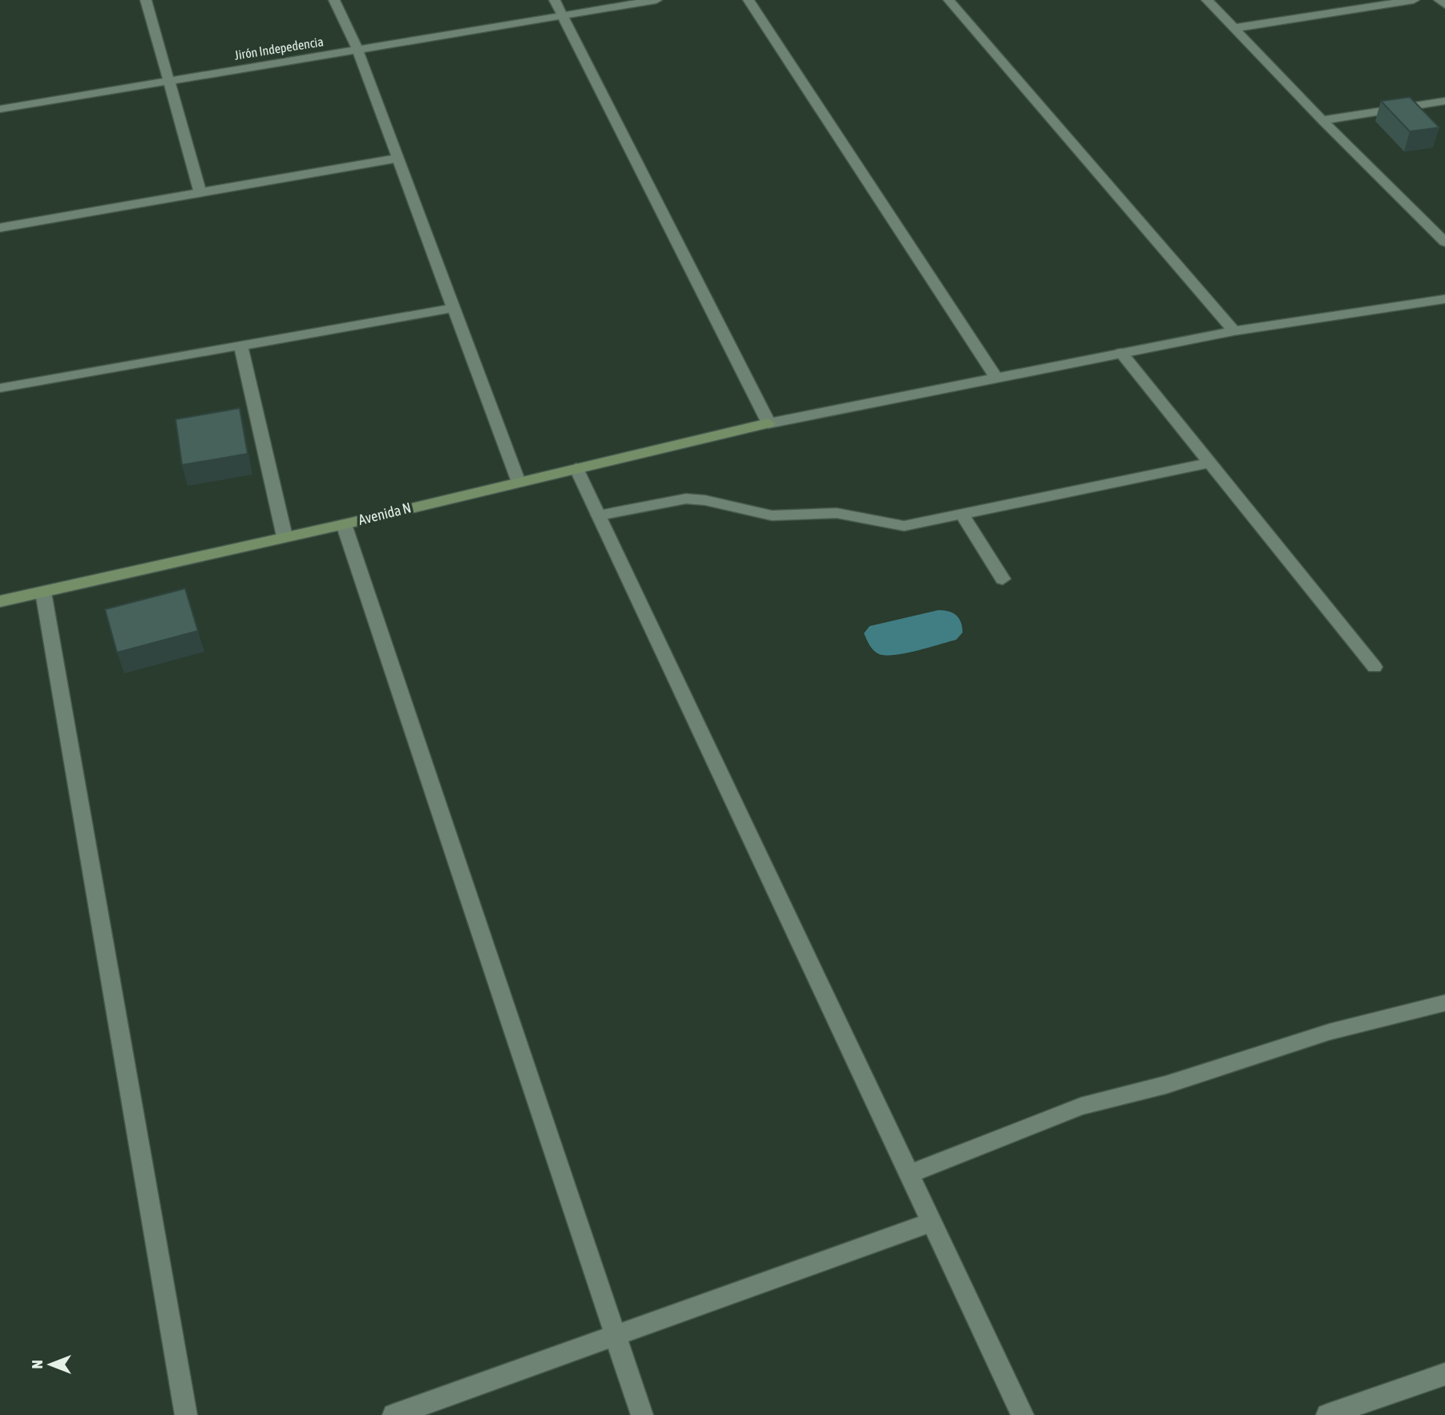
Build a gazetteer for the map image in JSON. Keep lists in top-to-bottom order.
{
  "streets": {
    "street": ["Jirón Indepedencia", "Avenida N"]
  },
  "north": "left"
}
